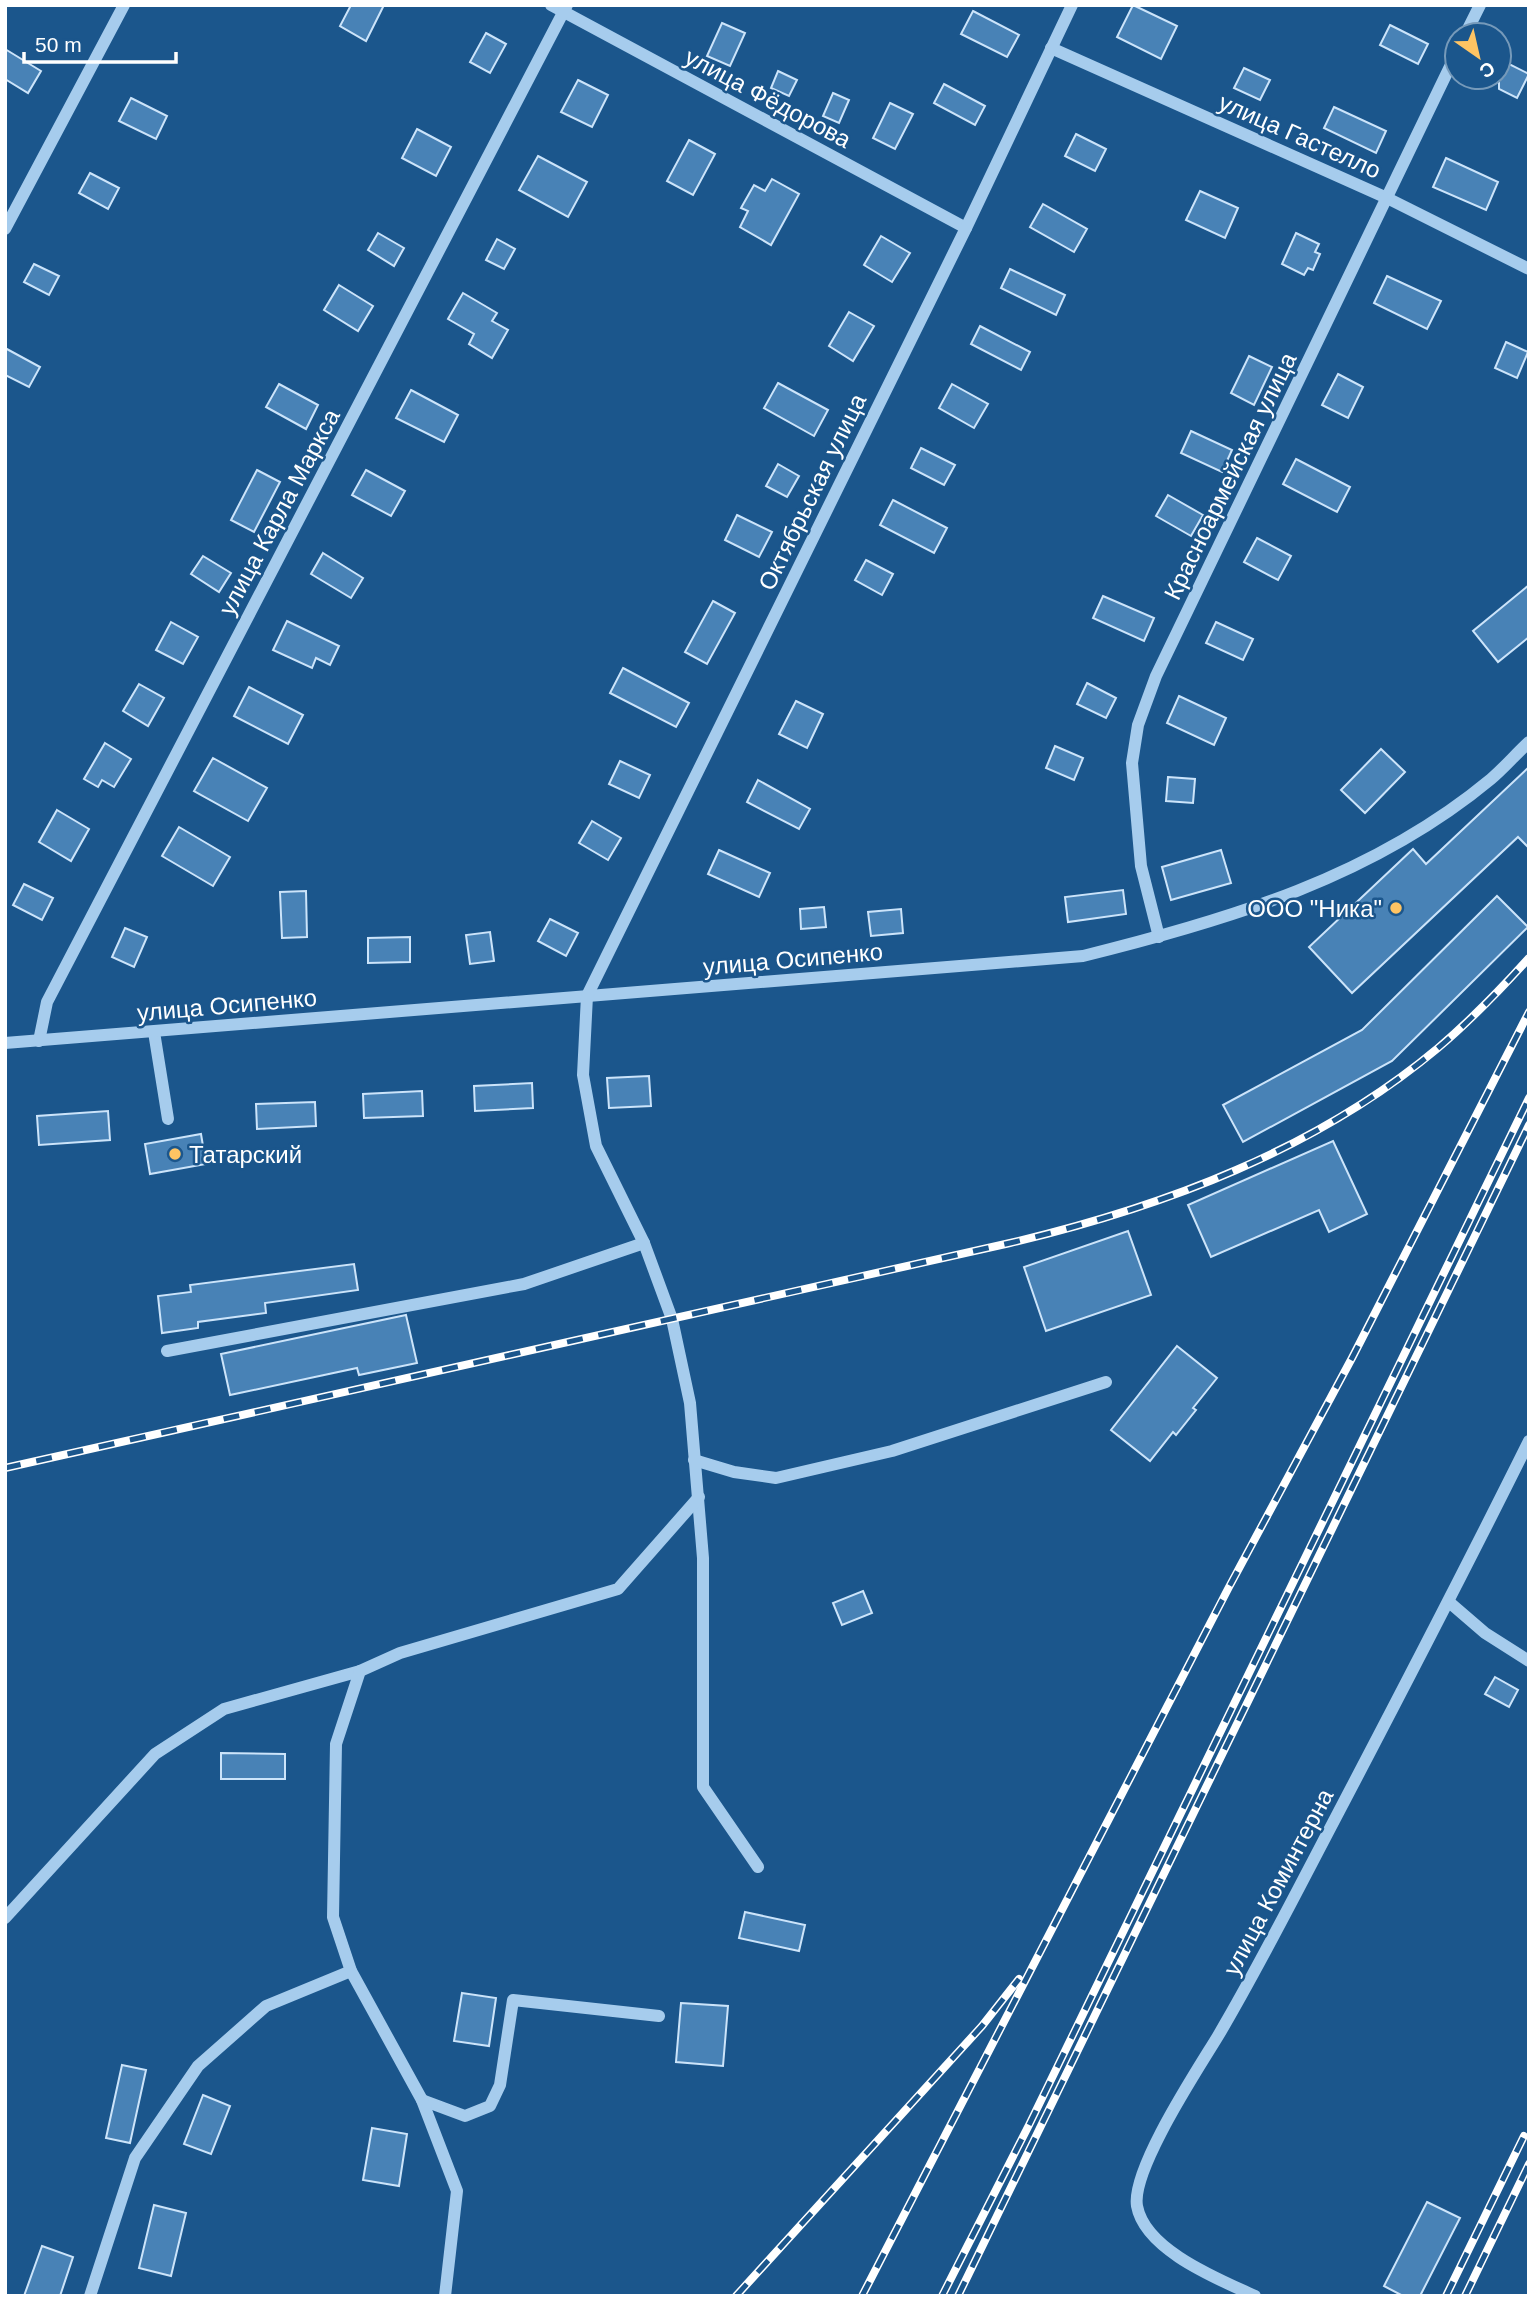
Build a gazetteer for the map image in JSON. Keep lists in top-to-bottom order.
{
  "streets": {
    "street": [
      "улица Фёдорова",
      "улица Гастелло",
      "Красноармейская улица",
      "Октябрьская улица",
      "улица Карла Маркса",
      "улица Осипенко",
      "улица Коминтерна"
    ]
  },
  "crossings": [
    ["улица Фёдорова", "Октябрьская улица"],
    ["улица Фёдорова", "улица Карла Маркса"],
    ["улица Гастелло", "Красноармейская улица"],
    ["улица Гастелло", "Октябрьская улица"],
    ["Красноармейская улица", "улица Осипенко"],
    ["Октябрьская улица", "улица Осипенко"],
    ["улица Карла Маркса", "улица Осипенко"]
  ],
  "places": ["ООО \"Ника\"", "Татарский"],
  "scale_bar": "50 m",
  "north": "bottom right"
}
